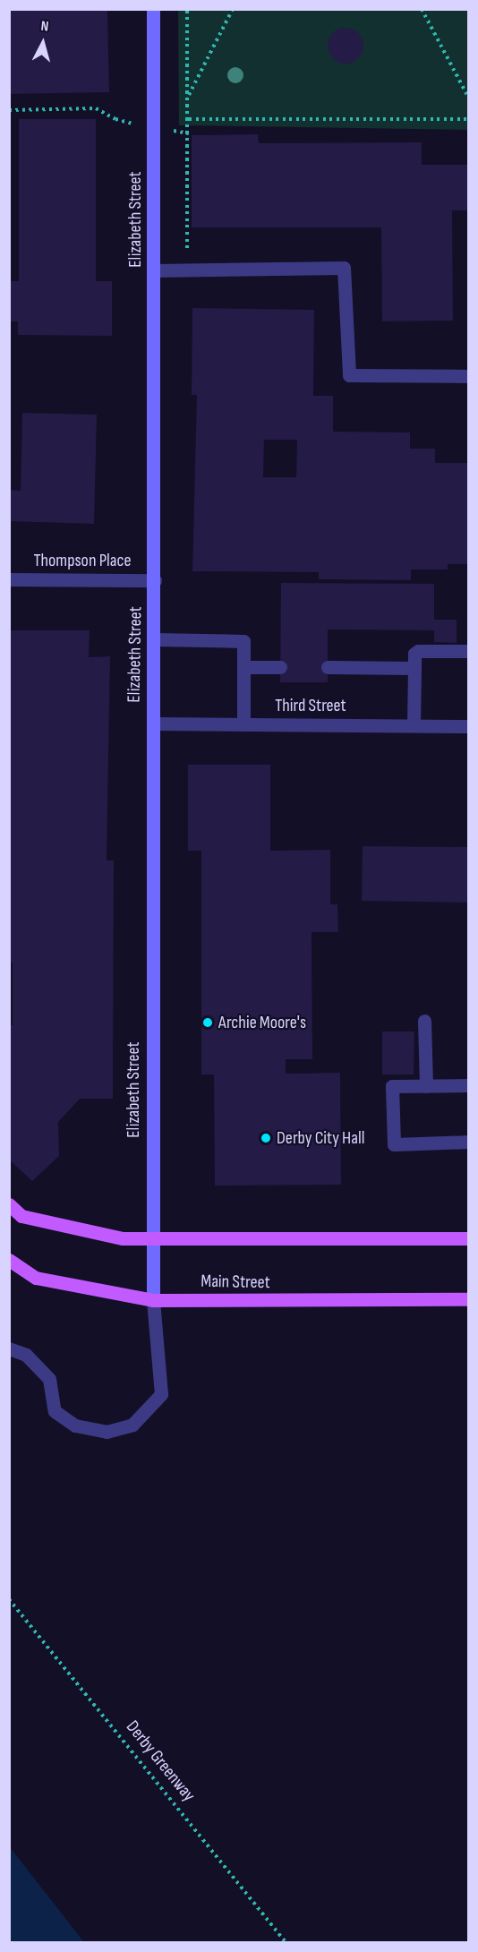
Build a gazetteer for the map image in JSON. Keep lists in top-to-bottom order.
{
  "streets": {
    "main road": ["Elizabeth Street", "Main Street"],
    "street": ["Thompson Place", "Third Street"],
    "path": ["Derby Greenway"]
  },
  "crossings": [
    ["Elizabeth Street", "Thompson Place"],
    ["Elizabeth Street", "Third Street"],
    ["Elizabeth Street", "Main Street"]
  ],
  "places": ["Archie Moore's", "Derby City Hall"],
  "north": "top"
}
